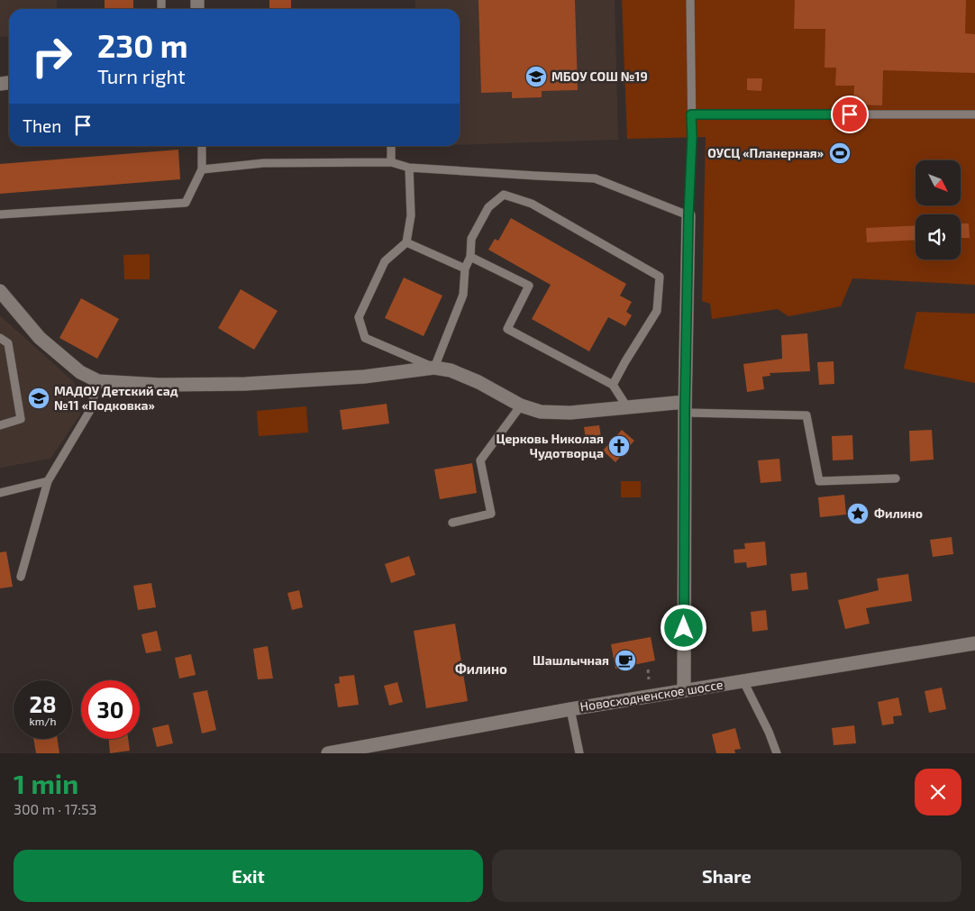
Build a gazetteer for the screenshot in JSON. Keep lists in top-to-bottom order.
{
  "streets": {
    "street": ["Новосходненское шоссе"]
  },
  "districts": ["Филино"],
  "places": {
    "school or university": ["МБОУ СОШ №19", "МАДОУ Детский сад №11 «Подковка»"],
    "sports": ["ОУСЦ «Планерная»"],
    "church": ["Церковь Николая Чудотворца"],
    "place": ["Филино"],
    "cafe": ["Шашлычная"]
  },
  "north": "bottom right",
  "page": {
    "turn": ["230 m", "Turn right"],
    "then": "Then",
    "speed": "28 km/h",
    "limit": "30",
    "heading": ["1 min", "300 m · 17:53"],
    "buttons": ["Exit", "Share"]
  }
}
